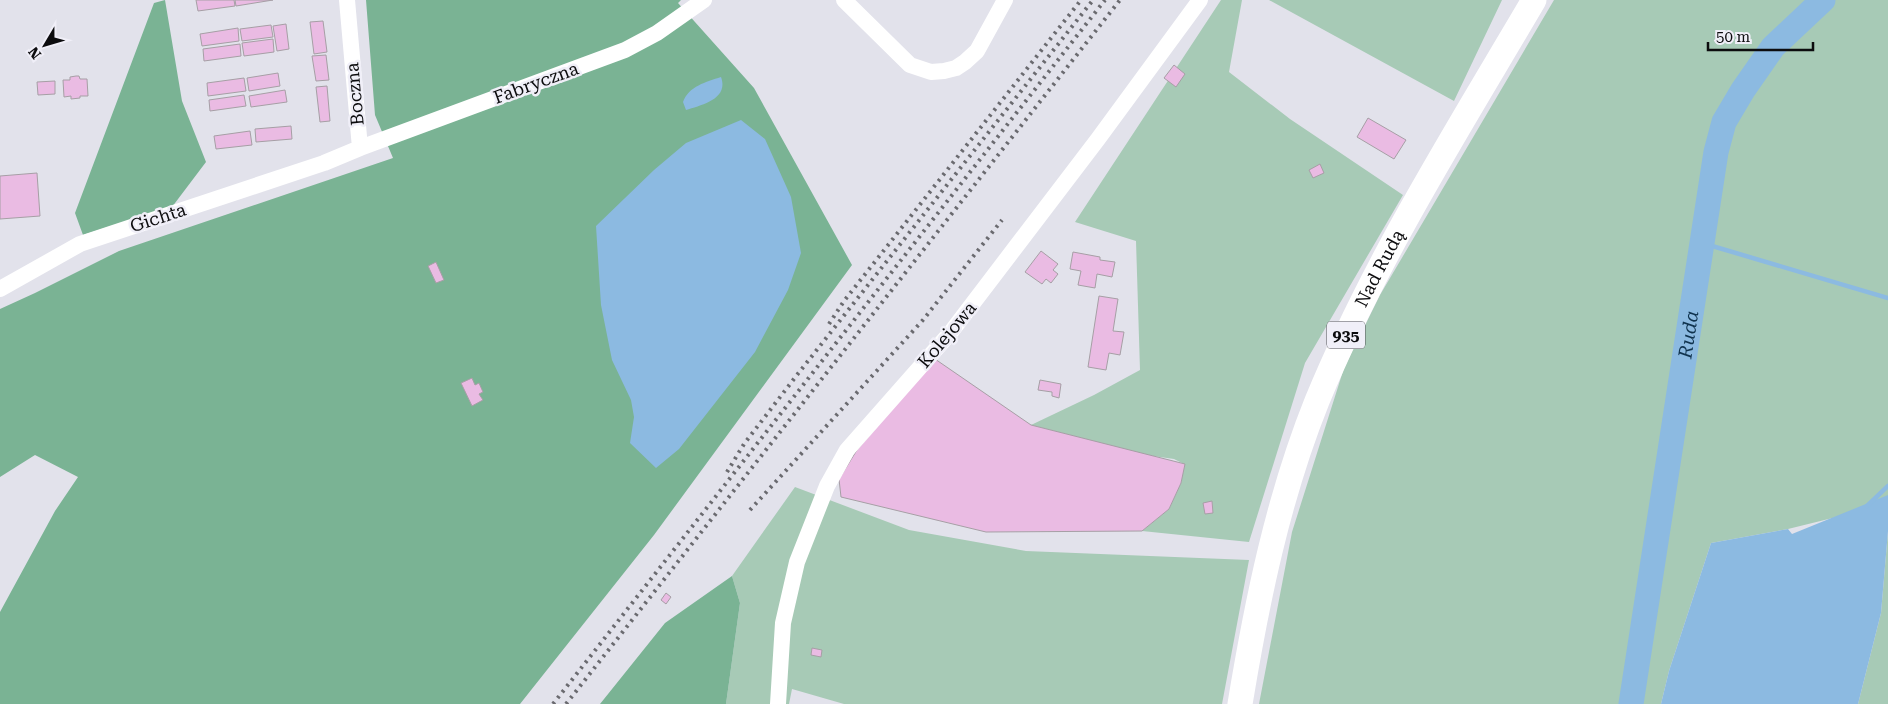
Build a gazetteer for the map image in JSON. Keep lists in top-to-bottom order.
{
  "streets": {
    "main road": ["Nad Rudą", "935"],
    "street": [
      "Fabryczna",
      "Boczna",
      "Gichta",
      "Kolejowa"
    ]
  },
  "crossings": [
    ["Fabryczna", "Boczna"],
    ["Boczna", "Gichta"]
  ],
  "water": ["Ruda"],
  "scale_bar": "50 m",
  "north": "bottom left"
}
